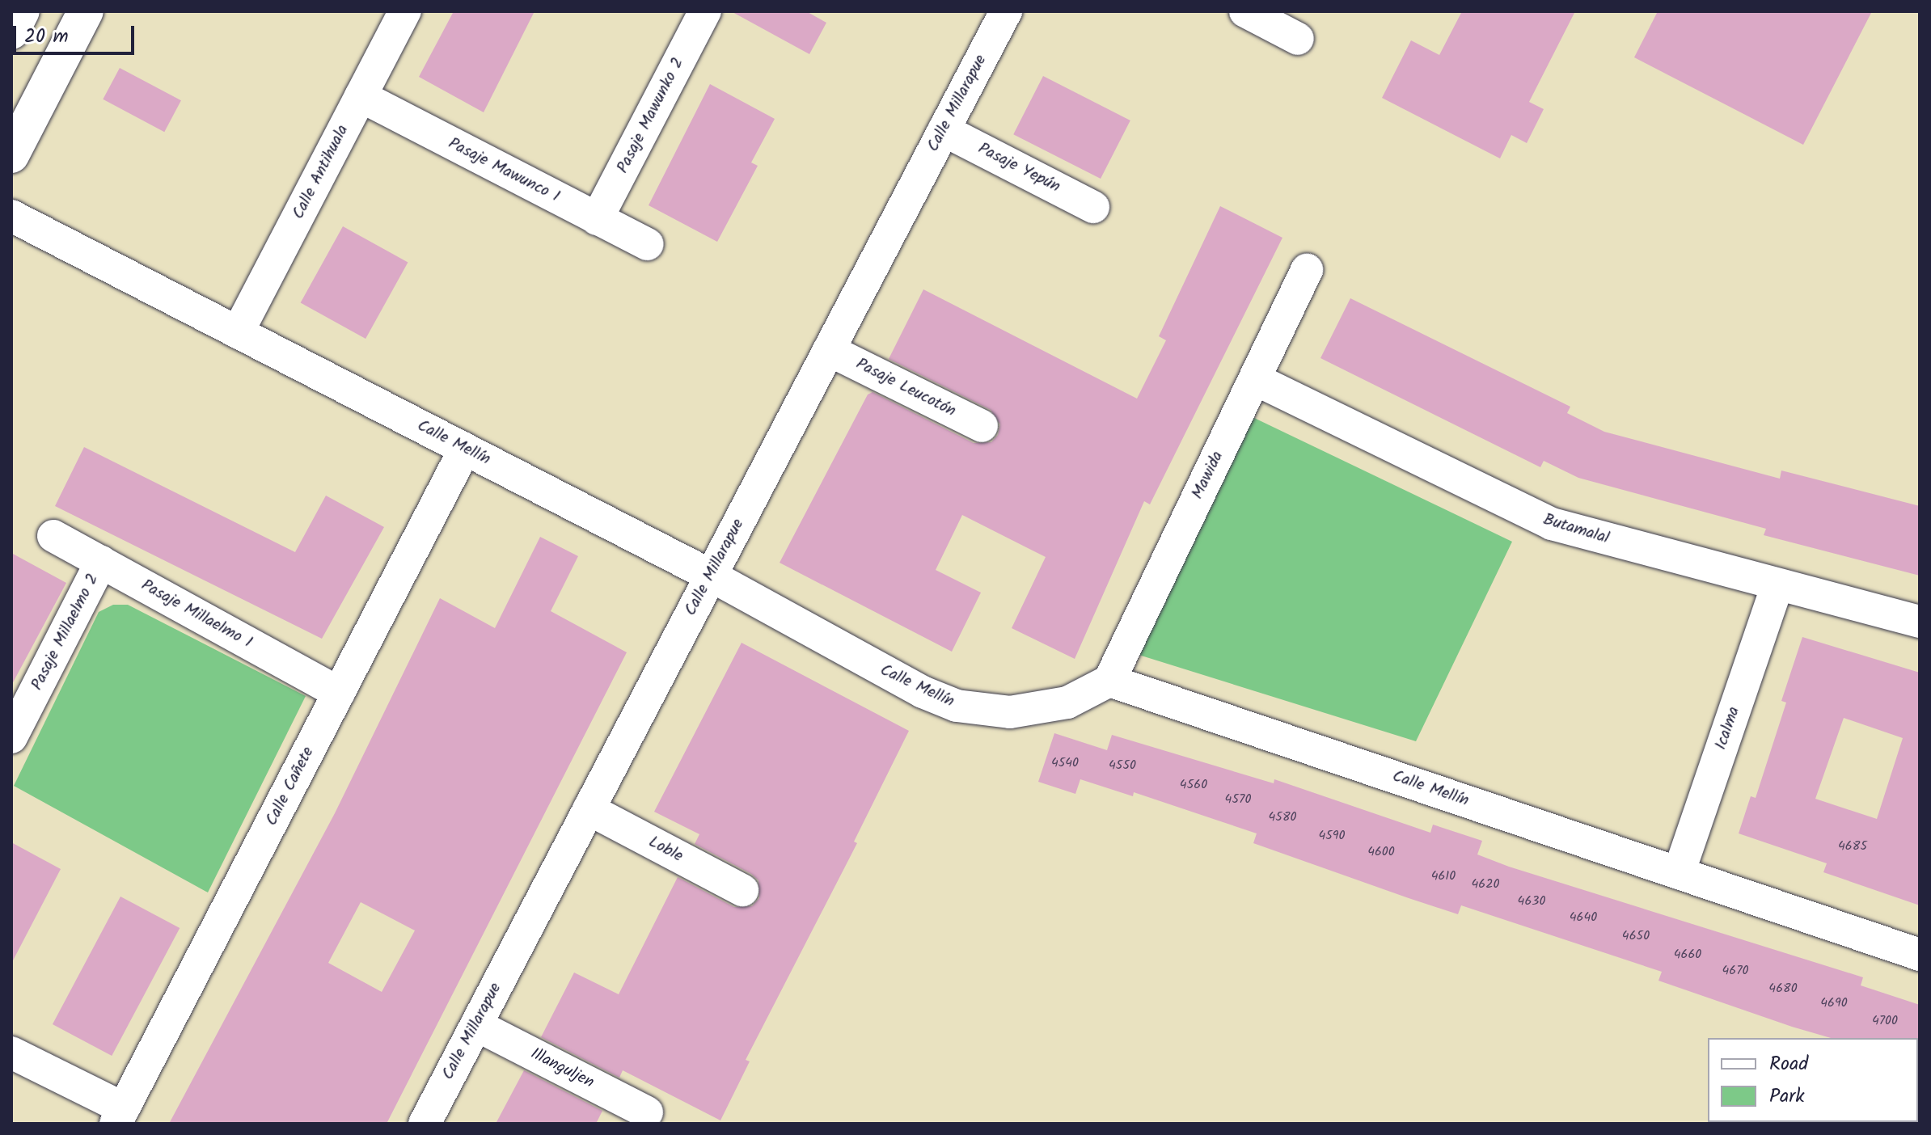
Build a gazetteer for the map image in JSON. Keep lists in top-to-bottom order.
{
  "streets": {
    "street": [
      "Calle Millarapue",
      "Pasaje Mawunko 2",
      "Pasaje Yepún",
      "Pasaje Mawunco 1",
      "Calle Antihuala",
      "Pasaje Leucotón",
      "Calle Mellín",
      "Mawida",
      "Butamalal",
      "Pasaje Millaelmo 1",
      "Pasaje Millaelmo 2",
      "Icalma",
      "Calle Cañete",
      "Loble",
      "Illanguljen"
    ]
  },
  "crossings": [
    ["Calle Millarapue", "Pasaje Yepún"],
    ["Calle Millarapue", "Pasaje Leucotón"],
    ["Calle Millarapue", "Calle Mellín"],
    ["Calle Millarapue", "Loble"],
    ["Calle Millarapue", "Illanguljen"],
    ["Pasaje Mawunko 2", "Pasaje Mawunco 1"],
    ["Pasaje Mawunco 1", "Calle Antihuala"],
    ["Calle Antihuala", "Calle Mellín"],
    ["Calle Mellín", "Mawida"],
    ["Calle Mellín", "Icalma"],
    ["Calle Mellín", "Calle Cañete"],
    ["Mawida", "Butamalal"],
    ["Butamalal", "Icalma"],
    ["Pasaje Millaelmo 1", "Pasaje Millaelmo 2"],
    ["Pasaje Millaelmo 1", "Calle Cañete"]
  ],
  "house_numbers": [
    "4540",
    "4550",
    "4560",
    "4570",
    "4580",
    "4590",
    "4685",
    "4600",
    "4610",
    "4620",
    "4630",
    "4640",
    "4650",
    "4660",
    "4670",
    "4680",
    "4690",
    "4700"
  ],
  "legend": ["Road", "Park"],
  "scale_bar": "20 m"
}
